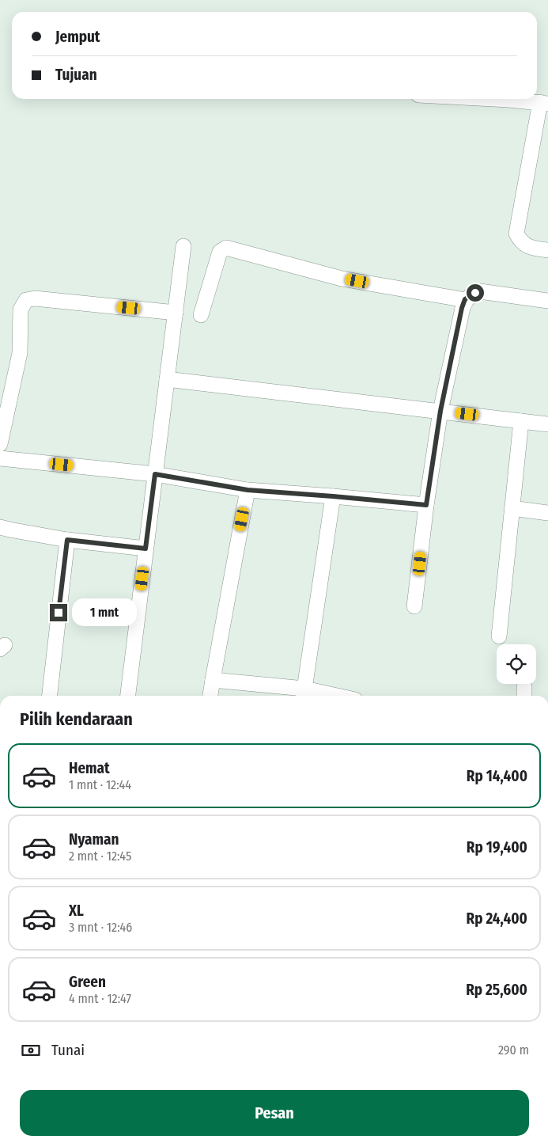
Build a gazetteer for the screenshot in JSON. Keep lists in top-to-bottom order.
{
  "page": {
    "banner": ["Jemput", "Tujuan"],
    "bubble": "1 mnt",
    "heading": "Pilih kendaraan",
    "list": [
      {
        "name": "Hemat",
        "note": "1 mnt · 12:44",
        "value": "Rp 14,400"
      },
      {
        "name": "Nyaman",
        "note": "2 mnt · 12:45",
        "value": "Rp 19,400"
      },
      {
        "name": "XL",
        "note": "3 mnt · 12:46",
        "value": "Rp 24,400"
      },
      {
        "name": "Green",
        "note": "4 mnt · 12:47",
        "value": "Rp 25,600"
      }
    ],
    "pay": ["Tunai", "290 m"],
    "buttons": "Pesan"
  }
}
